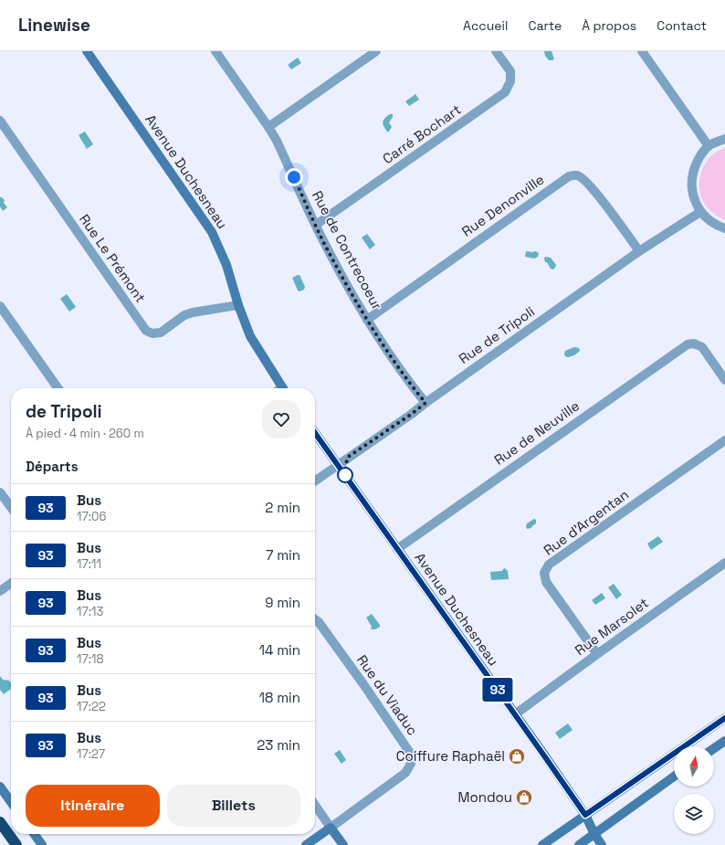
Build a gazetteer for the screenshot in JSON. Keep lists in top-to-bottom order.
{
  "streets": {
    "street": [
      "Carré Bochart",
      "Avenue Duchesneau",
      "Rue Denonville",
      "Rue de Contrecoeur",
      "Rue Le Prémont",
      "Rue de Tripoli",
      "Rue de Neuville",
      "Rue d'Argentan",
      "Rue Marsolet",
      "Rue du Viaduc"
    ]
  },
  "crossings": [
    ["Carré Bochart", "Rue de Contrecoeur"],
    ["Avenue Duchesneau", "Rue Le Prémont"],
    ["Avenue Duchesneau", "Rue de Tripoli"],
    ["Avenue Duchesneau", "Rue de Neuville"],
    ["Avenue Duchesneau", "Rue Marsolet"],
    ["Rue Denonville", "Rue de Contrecoeur"],
    ["Rue Denonville", "Rue de Tripoli"],
    ["Rue de Contrecoeur", "Rue de Tripoli"],
    ["Rue d'Argentan", "Rue Marsolet"]
  ],
  "places": {
    "shop": ["Coiffure Raphaël", "Mondou"]
  },
  "lines": ["bus line 93"],
  "north": "top",
  "page": {
    "header": "Linewise",
    "nav": [
      "Accueil",
      "Carte",
      "À propos",
      "Contact"
    ],
    "on_map": "93",
    "heading": [
      ["de Tripoli", "À pied · 4 min · 260 m"],
      "Départs"
    ],
    "list": [
      {
        "mark": "93",
        "name": "Bus",
        "note": "17:06",
        "value": "2 min"
      },
      {
        "mark": "93",
        "name": "Bus",
        "note": "17:11",
        "value": "7 min"
      },
      {
        "mark": "93",
        "name": "Bus",
        "note": "17:13",
        "value": "9 min"
      },
      {
        "mark": "93",
        "name": "Bus",
        "note": "17:18",
        "value": "14 min"
      },
      {
        "mark": "93",
        "name": "Bus",
        "note": "17:22",
        "value": "18 min"
      },
      {
        "mark": "93",
        "name": "Bus",
        "note": "17:27",
        "value": "23 min"
      }
    ],
    "buttons": ["Itinéraire", "Billets"]
  }
}
